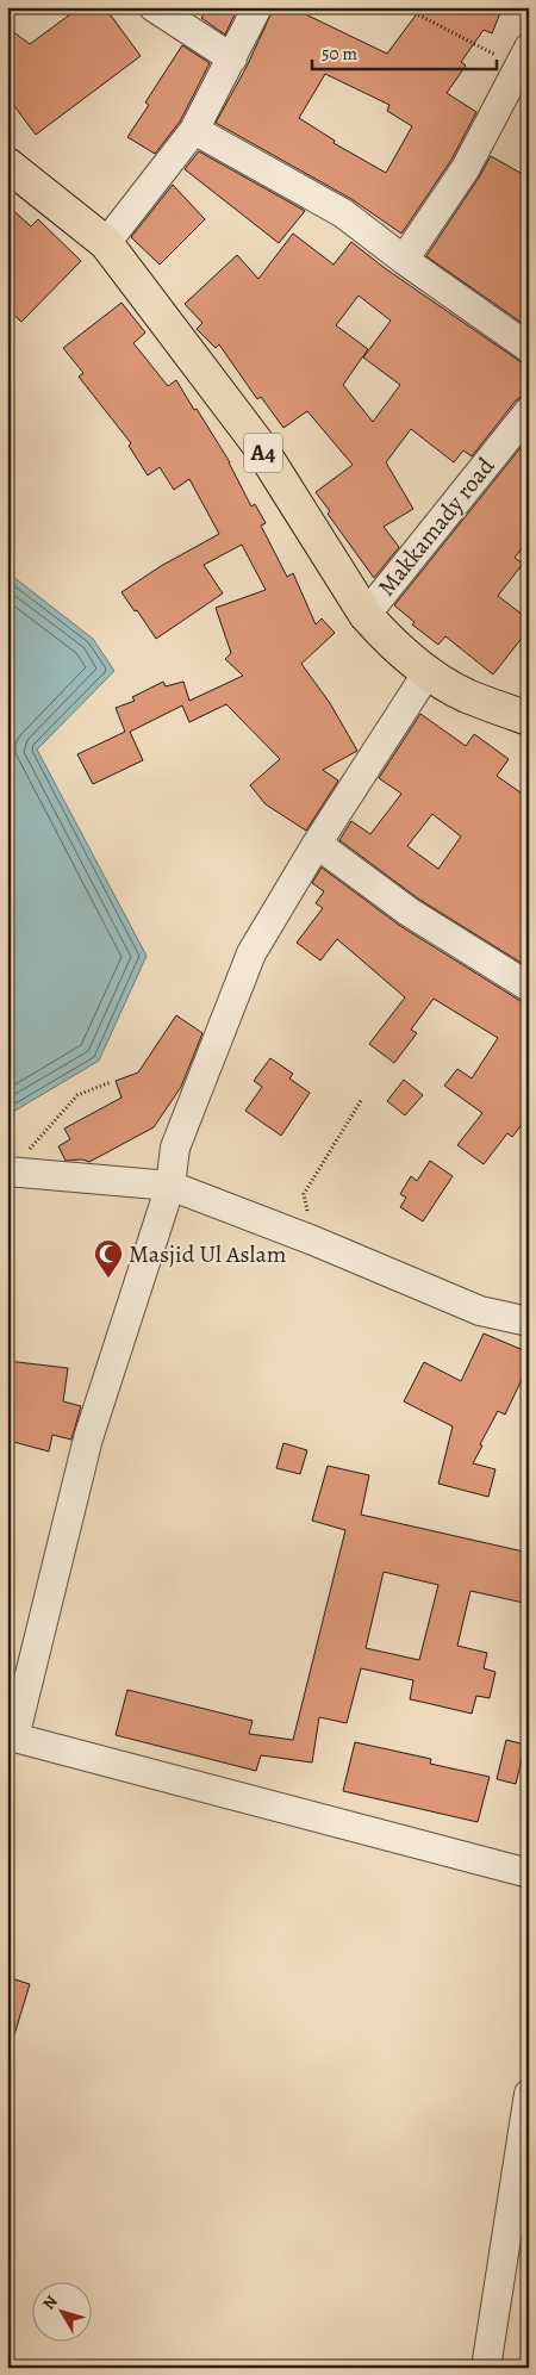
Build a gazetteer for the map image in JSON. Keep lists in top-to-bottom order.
{
  "streets": {
    "highway": ["A4"],
    "street": ["Makkamady road"]
  },
  "crossings": [
    ["A4", "Makkamady road"]
  ],
  "places": {
    "mosque": ["Masjid Ul Aslam"]
  },
  "scale_bar": "50 m",
  "north": "top left"
}
